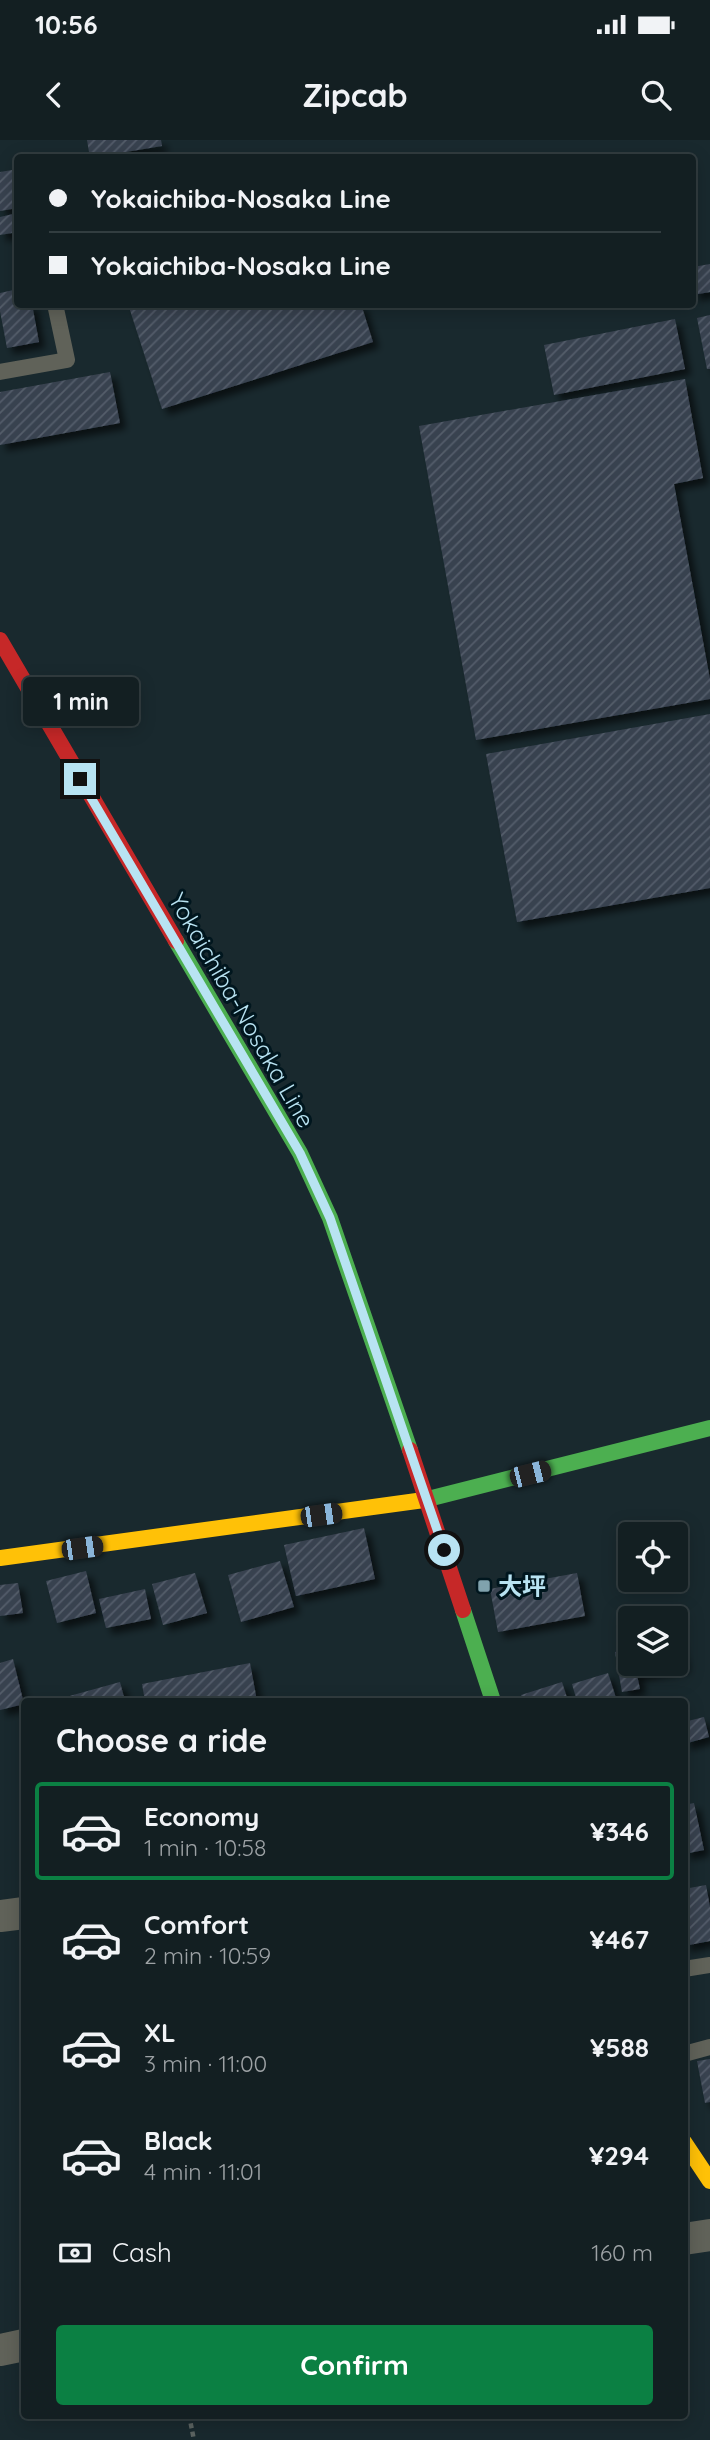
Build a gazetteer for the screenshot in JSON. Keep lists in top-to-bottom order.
{
  "streets": {
    "main road": ["Yokaichiba-Nosaka Line"]
  },
  "places": {
    "transit": ["大坪"]
  },
  "page": {
    "status": "10:56",
    "header": "Zipcab",
    "banner": ["Yokaichiba-Nosaka Line", "Yokaichiba-Nosaka Line"],
    "bubble": "1 min",
    "heading": "Choose a ride",
    "list": [
      {
        "name": "Economy",
        "note": "1 min · 10:58",
        "value": "¥346"
      },
      {
        "name": "Comfort",
        "note": "2 min · 10:59",
        "value": "¥467"
      },
      {
        "name": "XL",
        "note": "3 min · 11:00",
        "value": "¥588"
      },
      {
        "name": "Black",
        "note": "4 min · 11:01",
        "value": "¥294"
      }
    ],
    "pay": ["Cash", "160 m"],
    "buttons": "Confirm"
  }
}
